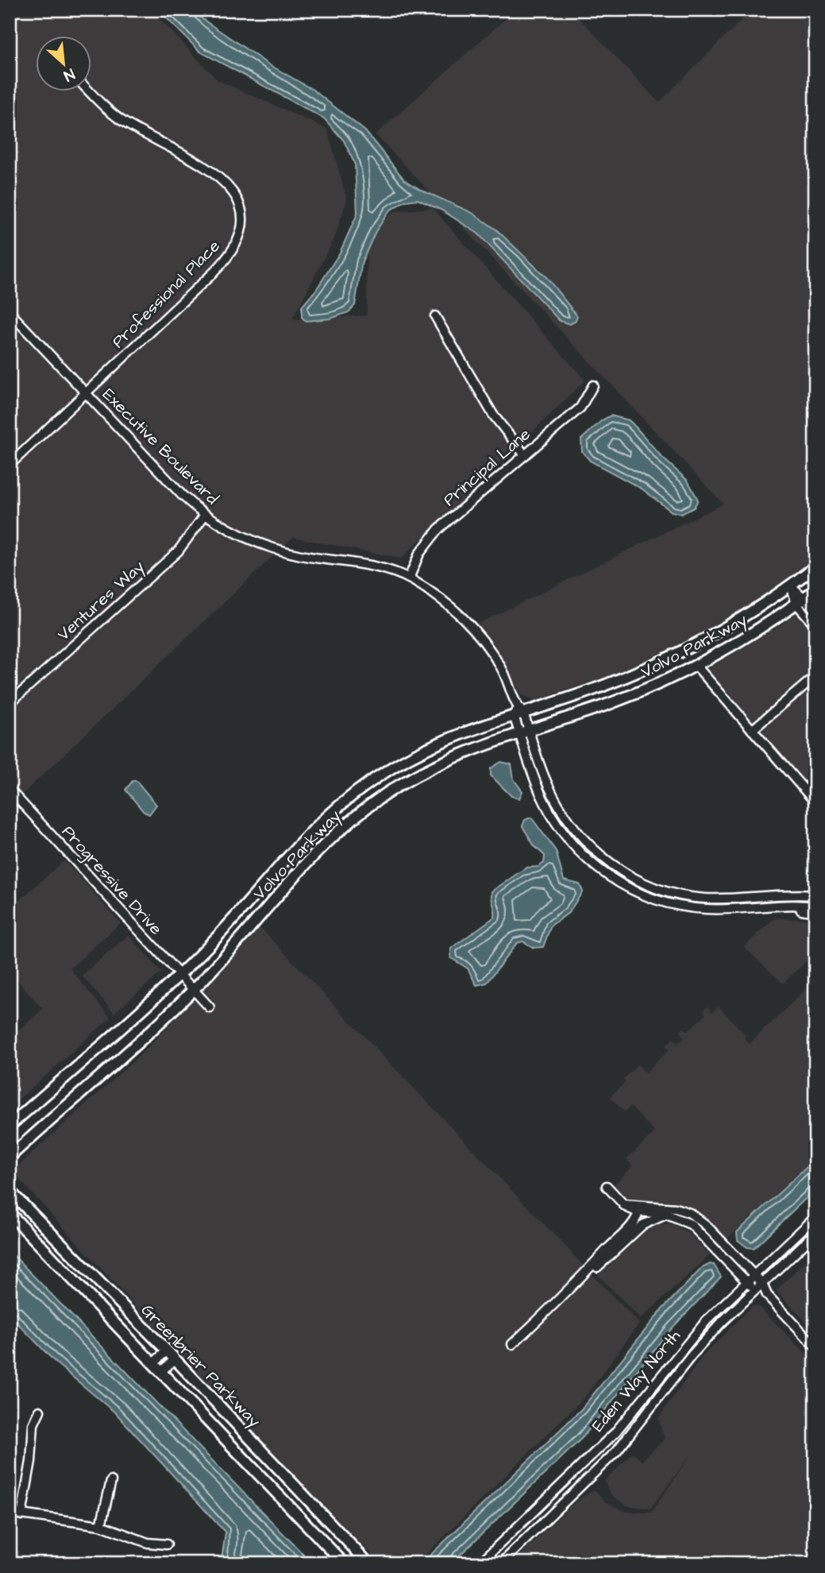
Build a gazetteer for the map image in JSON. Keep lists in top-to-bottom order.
{
  "streets": {
    "main road": ["Volvo Parkway", "Greenbrier Parkway"],
    "street": [
      "Professional Place",
      "Executive Boulevard",
      "Principal Lane",
      "Ventures Way",
      "Progressive Drive",
      "Eden Way North"
    ]
  },
  "crossings": [
    ["Professional Place", "Executive Boulevard"],
    ["Executive Boulevard", "Principal Lane"],
    ["Executive Boulevard", "Ventures Way"],
    ["Executive Boulevard", "Volvo Parkway"],
    ["Volvo Parkway", "Progressive Drive"]
  ],
  "north": "bottom right"
}
